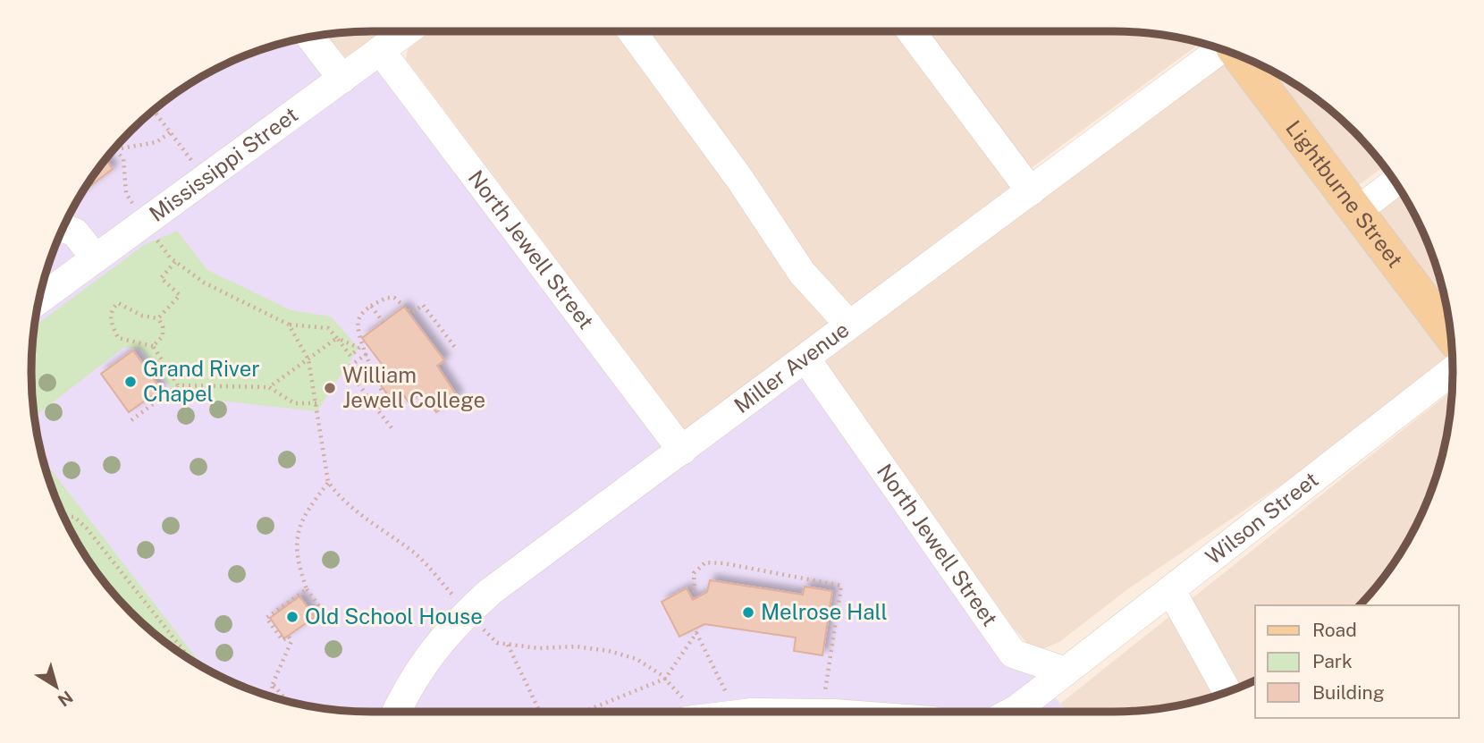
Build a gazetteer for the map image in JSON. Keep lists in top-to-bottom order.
{
  "streets": {
    "main road": ["Lightburne Street"],
    "street": [
      "Mississippi Street",
      "North Jewell Street",
      "Miller Avenue",
      "Wilson Street"
    ]
  },
  "crossings": [
    ["Mississippi Street", "North Jewell Street"],
    ["North Jewell Street", "Miller Avenue"],
    ["North Jewell Street", "Wilson Street"]
  ],
  "places": [
    "Grand River Chapel",
    "William Jewell College",
    "Melrose Hall",
    "Old School House"
  ],
  "legend": ["Road", "Park", "Building"],
  "north": "bottom right"
}
